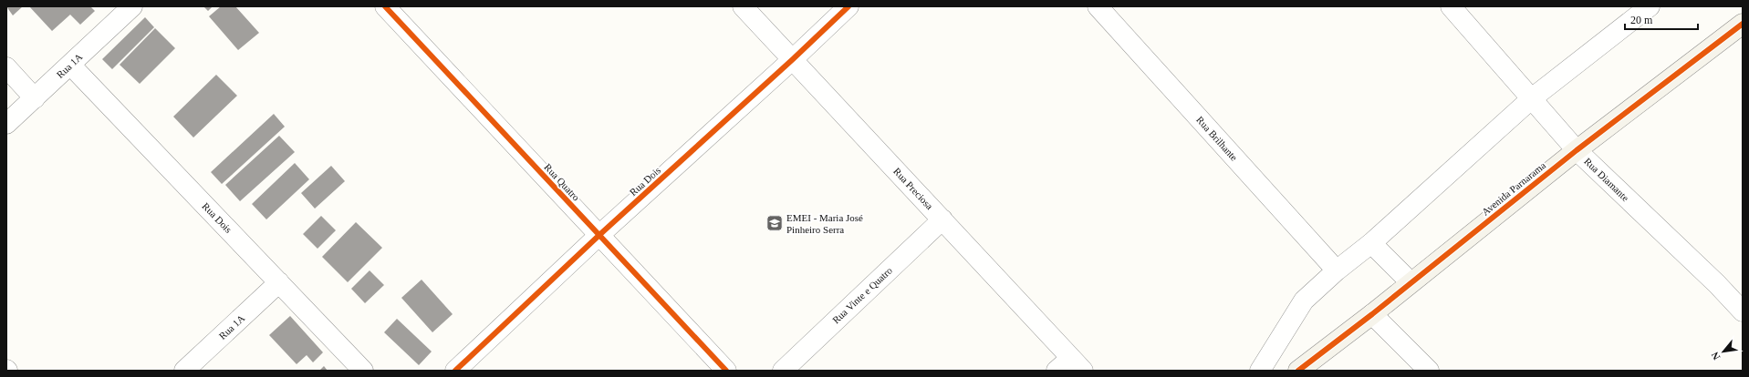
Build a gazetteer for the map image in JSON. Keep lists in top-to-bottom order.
{
  "streets": {
    "street": [
      "Rua 1A",
      "Rua Brilhante",
      "Rua Diamante",
      "Rua Dois",
      "Rua Quatro",
      "Rua Preciosa",
      "Avenida Parnarama",
      "Rua Vinte e Quatro"
    ]
  },
  "crossings": [
    ["Rua 1A", "Rua Dois"],
    ["Rua Diamante", "Avenida Parnarama"],
    ["Rua Dois", "Rua Quatro"],
    ["Rua Dois", "Rua Preciosa"],
    ["Rua Preciosa", "Rua Vinte e Quatro"]
  ],
  "places": {
    "school or university": ["EMEI - Maria José Pinheiro Serra"]
  },
  "scale_bar": "20 m",
  "north": "bottom left"
}
